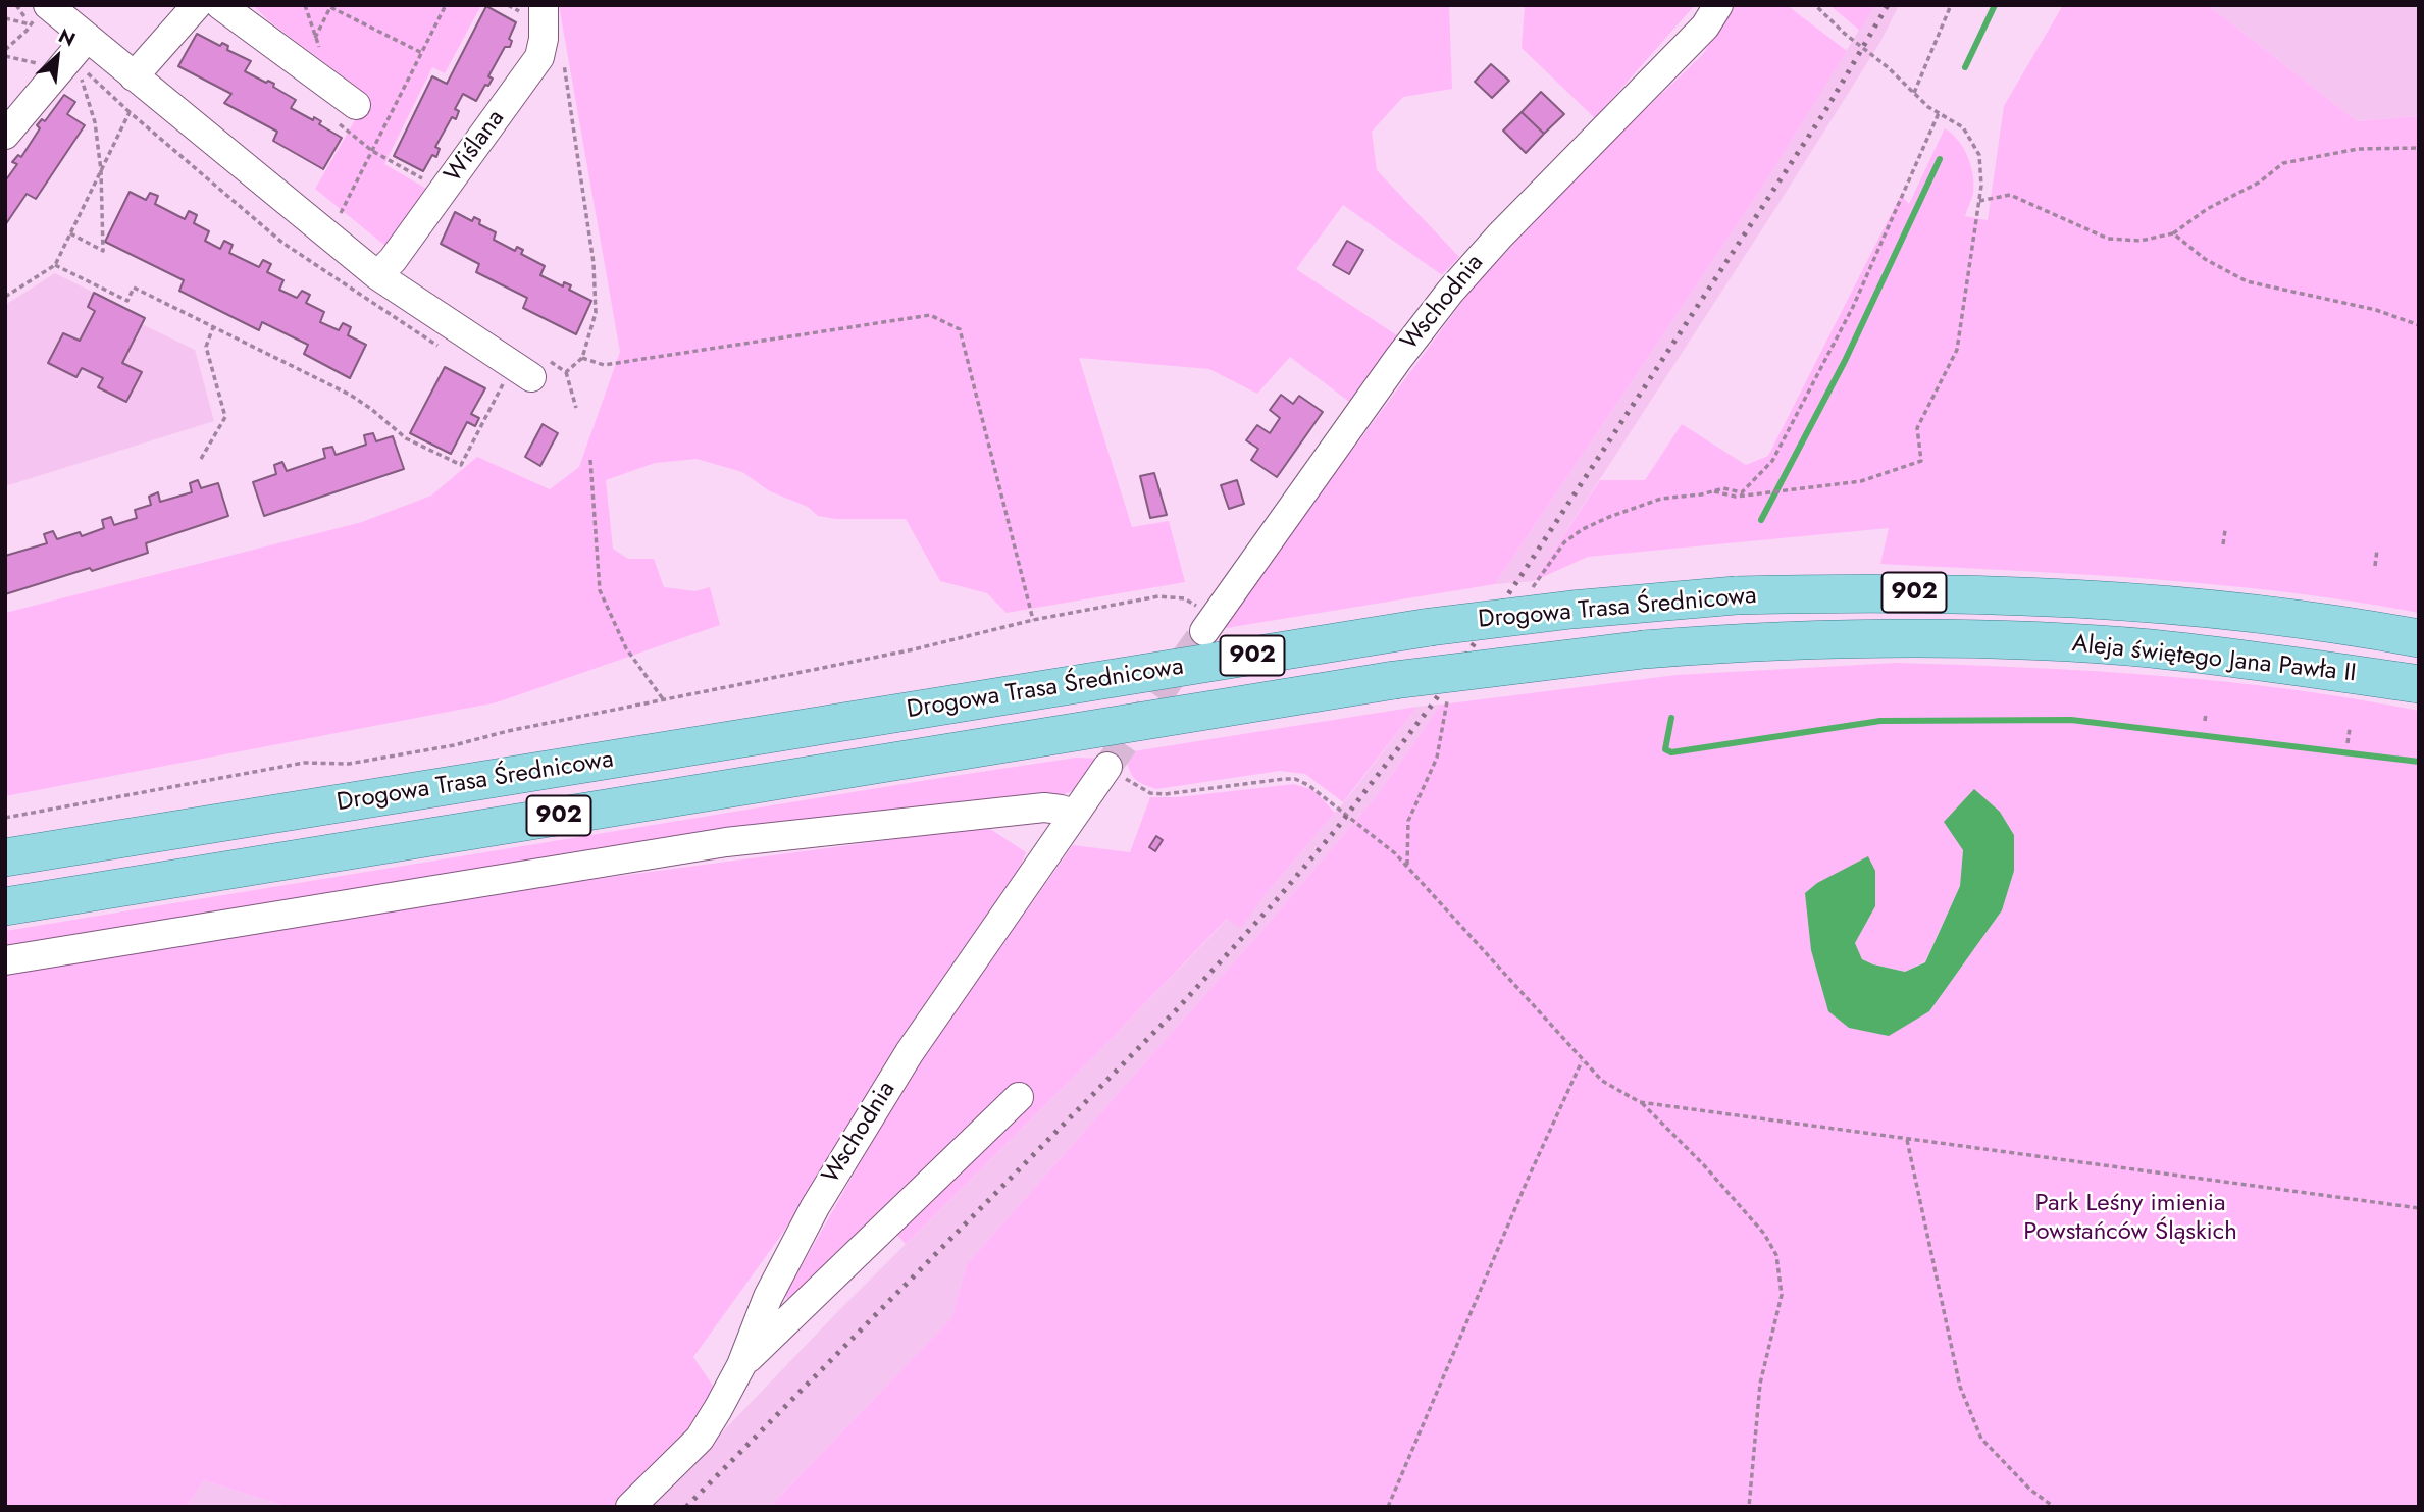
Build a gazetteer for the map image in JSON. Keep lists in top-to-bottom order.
{
  "streets": {
    "main road": ["902", "Drogowa Trasa Średnicowa", "Aleja świętego Jana Pawła II"],
    "street": ["Wiślana", "Wschodnia"]
  },
  "crossings": [
    ["Drogowa Trasa Średnicowa", "Aleja świętego Jana Pawła II"]
  ],
  "parks": ["Park Leśny imienia Powstańców Śląskich"],
  "north": "top right"
}
